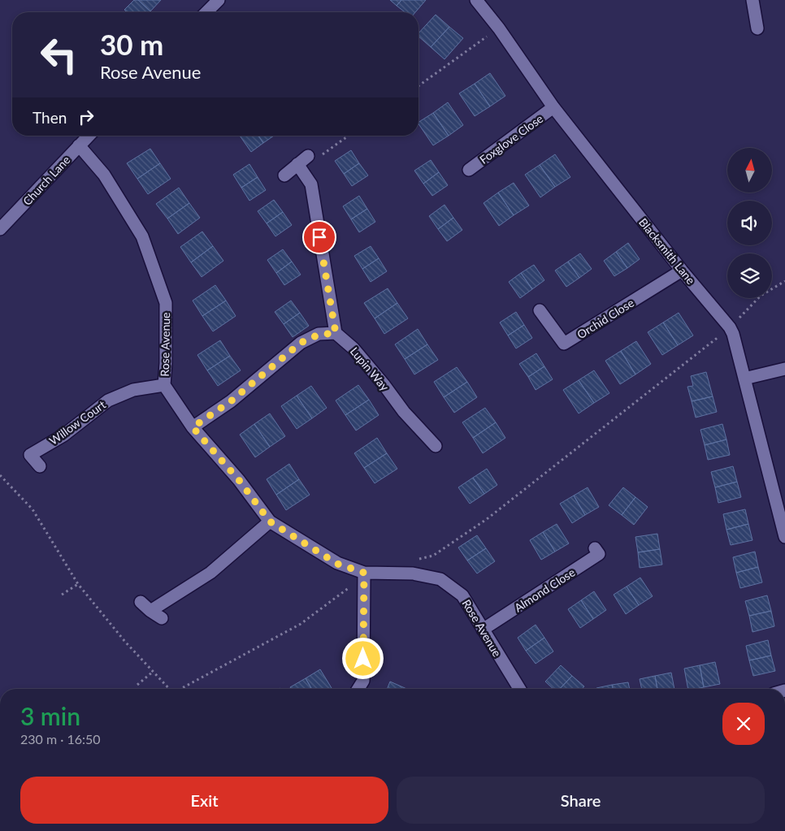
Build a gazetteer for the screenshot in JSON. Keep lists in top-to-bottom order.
{
  "streets": {
    "street": [
      "Foxglove Close",
      "Church Lane",
      "Blacksmith Lane",
      "Orchid Close",
      "Rose Avenue",
      "Lupin Way",
      "Willow Court",
      "Almond Close"
    ]
  },
  "crossings": [
    ["Foxglove Close", "Blacksmith Lane"],
    ["Church Lane", "Rose Avenue"],
    ["Blacksmith Lane", "Orchid Close"],
    ["Rose Avenue", "Willow Court"],
    ["Rose Avenue", "Almond Close"]
  ],
  "north": "top",
  "page": {
    "turn": ["30 m", "Rose Avenue"],
    "then": "Then",
    "heading": ["3 min", "230 m · 16:50"],
    "buttons": ["Exit", "Share"]
  }
}
